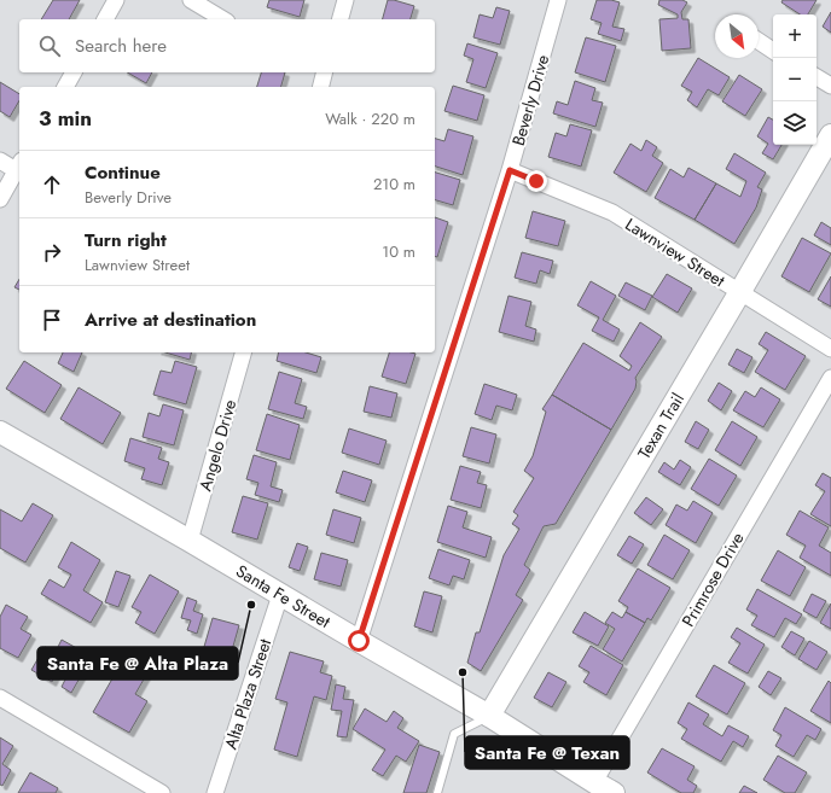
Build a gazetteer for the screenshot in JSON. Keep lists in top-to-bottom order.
{
  "streets": {
    "main road": ["Texan Trail", "Santa Fe Street"],
    "street": [
      "Beverly Drive",
      "Lawnview Street",
      "Angelo Drive",
      "Primrose Drive",
      "Alta Plaza Street"
    ]
  },
  "crossings": [
    ["Beverly Drive", "Lawnview Street"],
    ["Beverly Drive", "Santa Fe Street"],
    ["Lawnview Street", "Texan Trail"],
    ["Texan Trail", "Santa Fe Street"],
    ["Angelo Drive", "Santa Fe Street"],
    ["Primrose Drive", "Santa Fe Street"],
    ["Santa Fe Street", "Alta Plaza Street"]
  ],
  "places": ["Santa Fe @ Alta Plaza", "Santa Fe @ Texan"],
  "north": "bottom right",
  "page": {
    "map_buttons": ["+", "−"],
    "search": "Search here",
    "heading": ["3 min", "Walk · 220 m"],
    "list": [
      ["Continue", "Beverly Drive", "210 m"],
      ["Turn right", "Lawnview Street", "10 m"],
      "Arrive at destination"
    ]
  }
}
